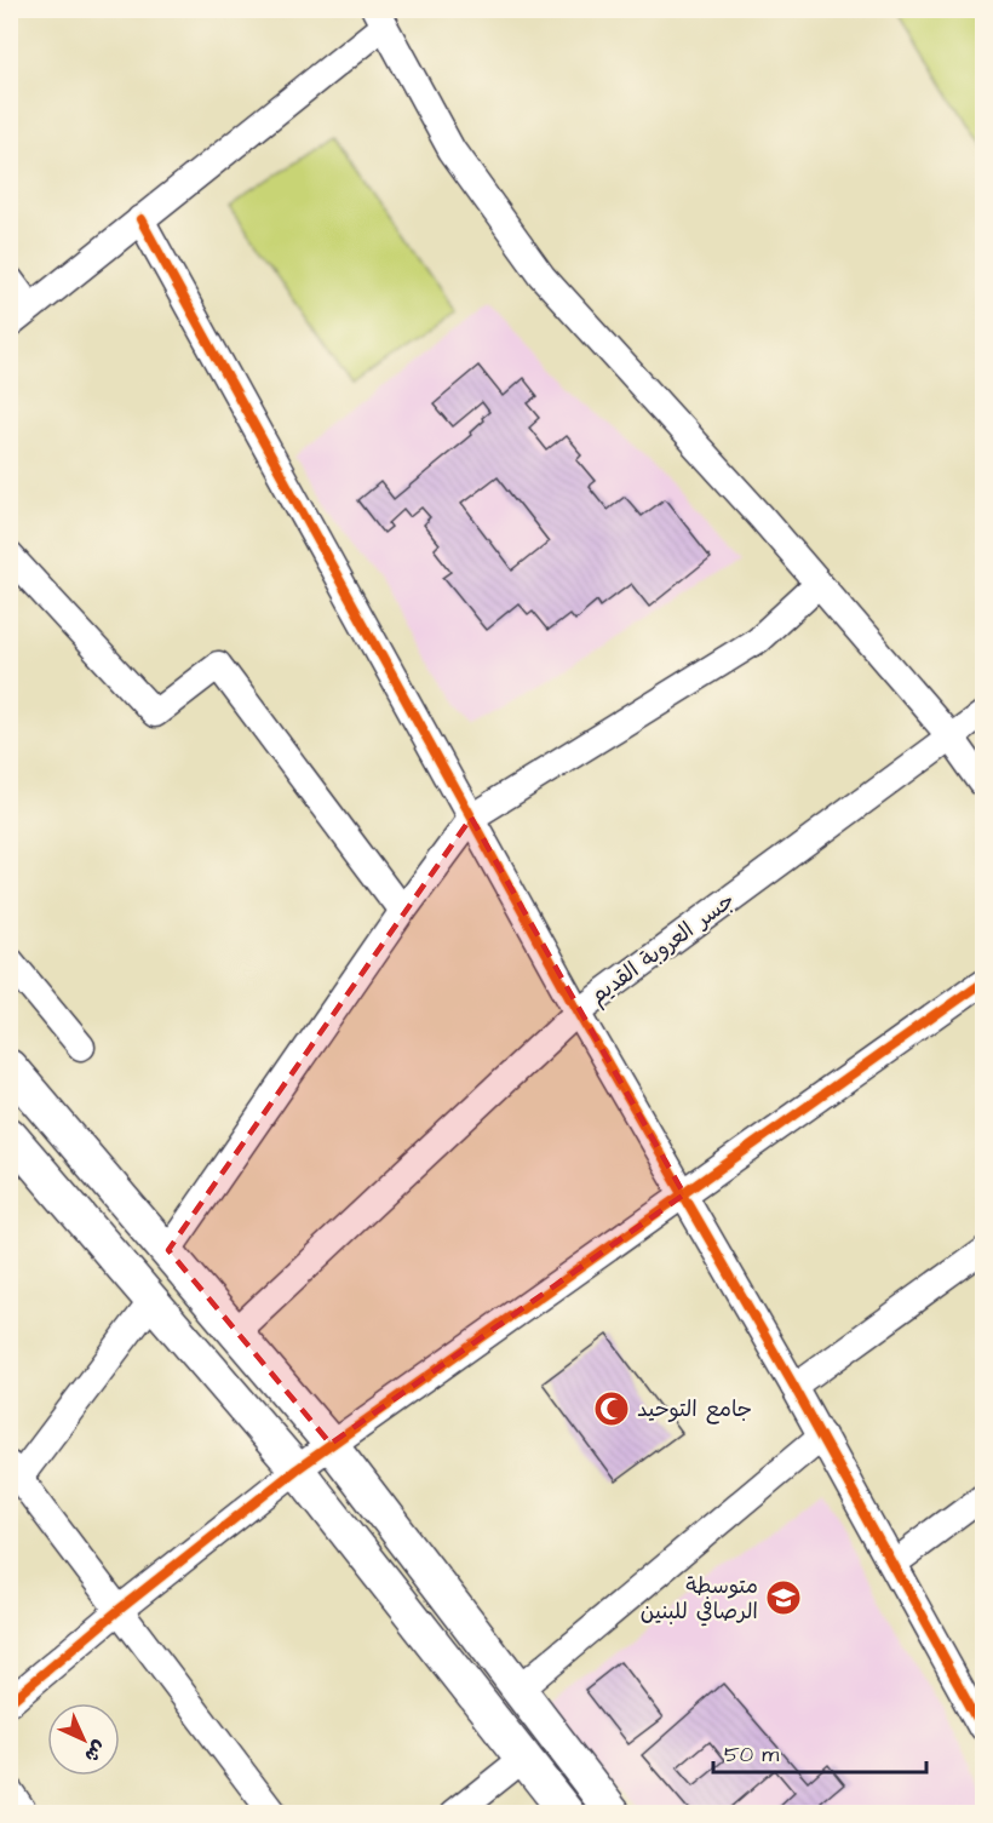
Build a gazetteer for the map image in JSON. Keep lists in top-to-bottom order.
{
  "streets": {
    "street": ["جسر العروبة القديم"]
  },
  "places": {
    "mosque": ["جامع التوحيد"],
    "school or university": ["متوسطة الرصافي للبنين"]
  },
  "scale_bar": "50 m",
  "north": "bottom right"
}
